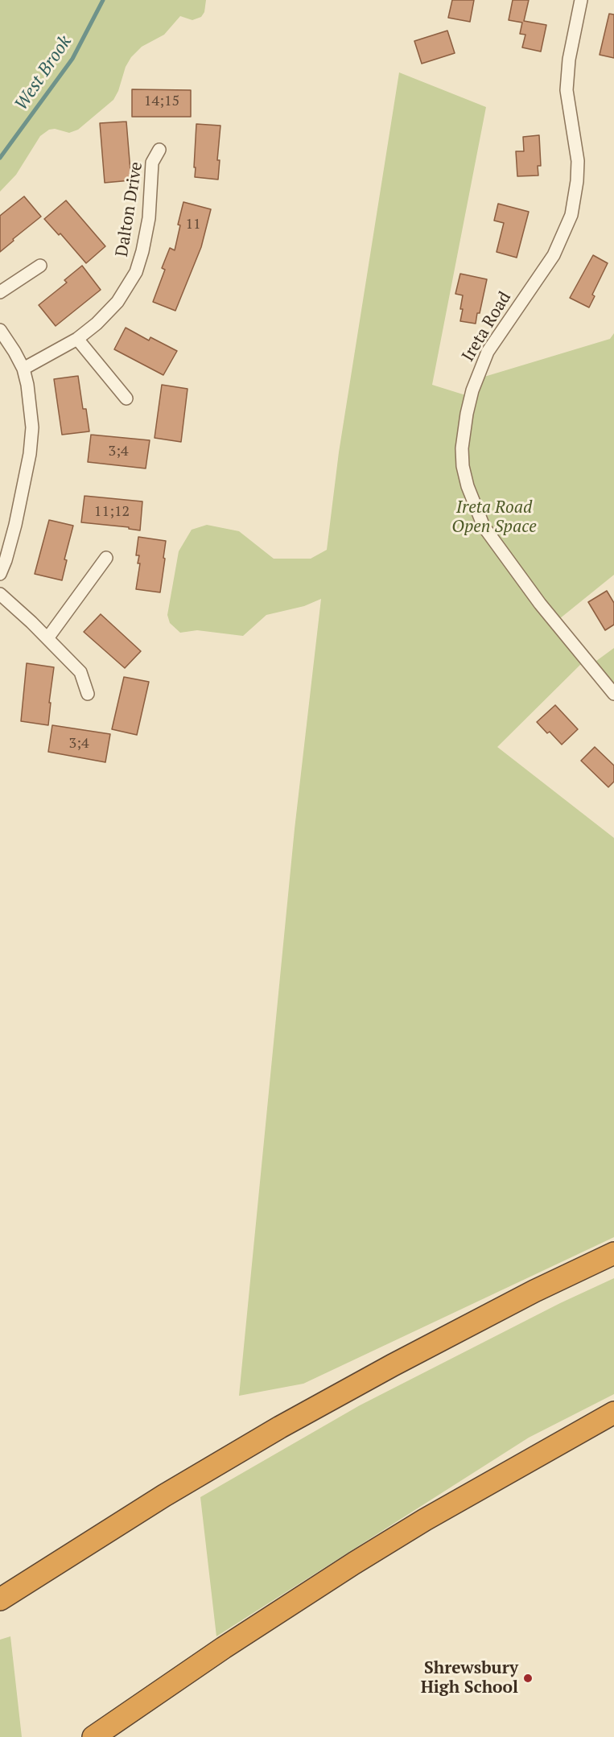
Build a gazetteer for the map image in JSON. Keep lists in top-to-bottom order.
{
  "streets": {
    "street": ["Dalton Drive", "Ireta Road"]
  },
  "water": ["West Brook"],
  "parks": ["Ireta Road Open Space"],
  "places": ["Shrewsbury High School"],
  "house_numbers": [
    "14;15",
    "11",
    "3;4",
    "11;12",
    "3;4"
  ]
}
